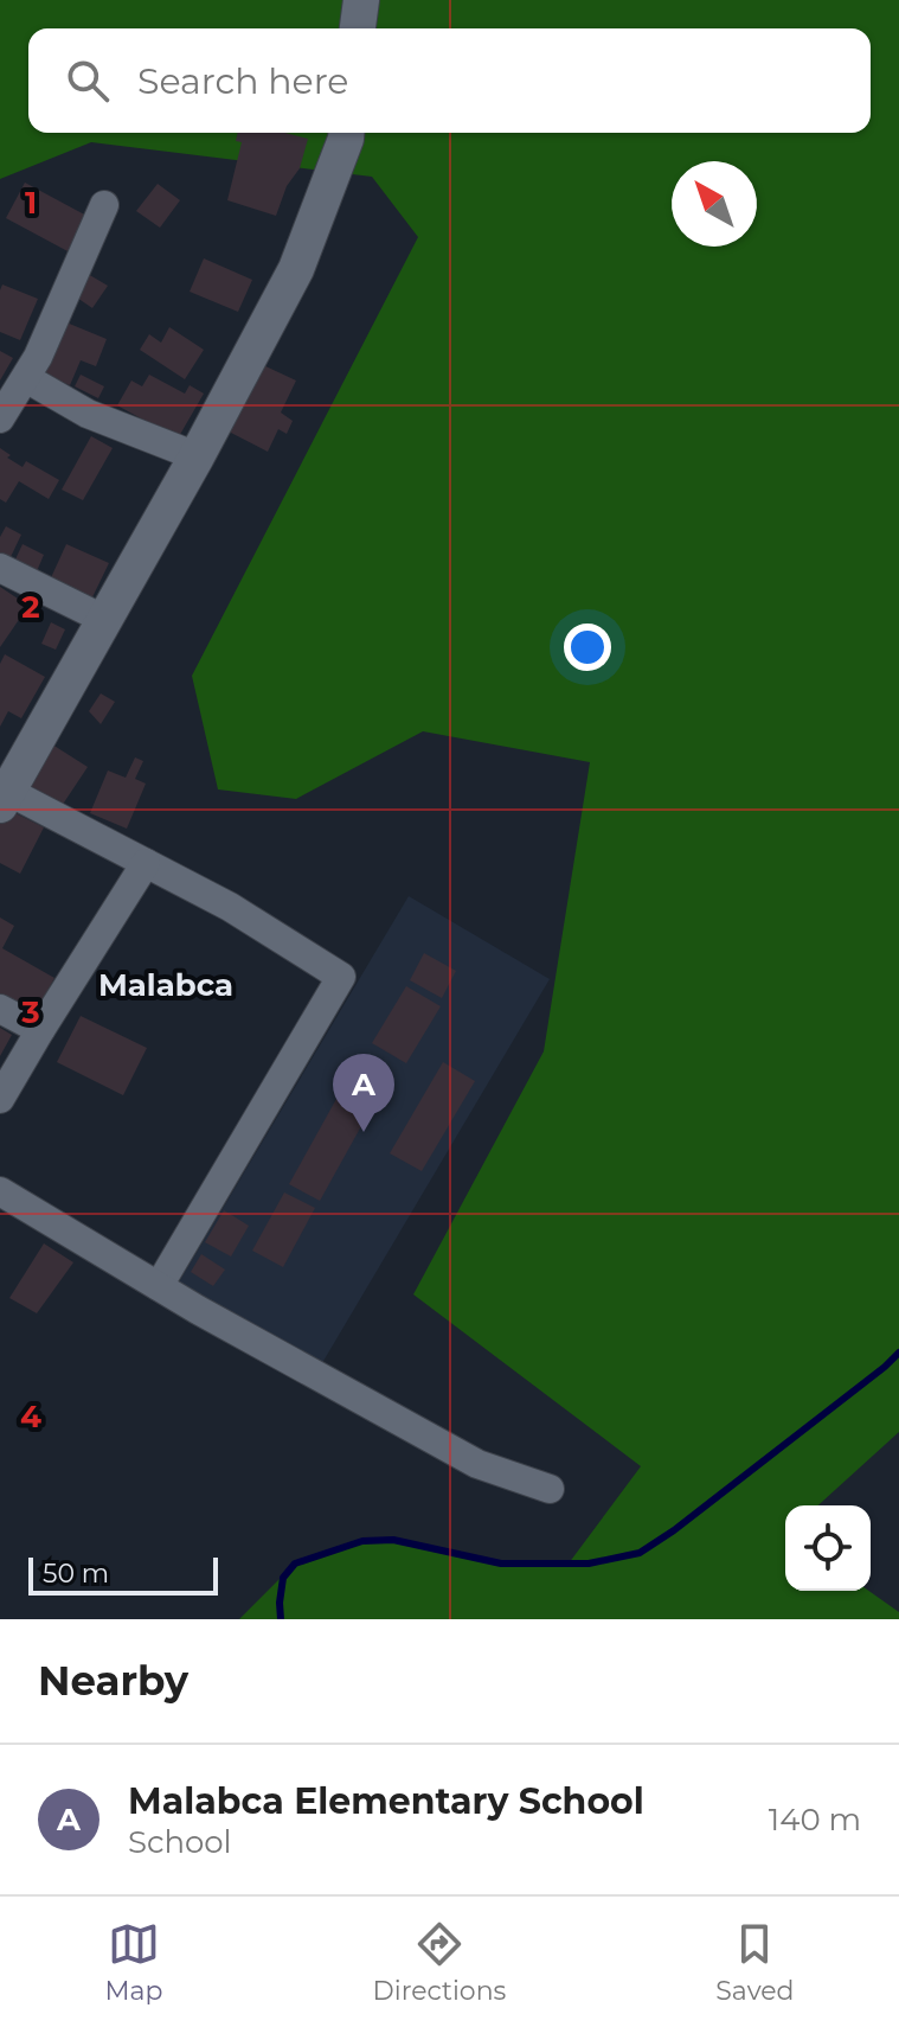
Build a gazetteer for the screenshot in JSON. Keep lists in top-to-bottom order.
{
  "districts": ["Malabca"],
  "scale_bar": "50 m",
  "north": "top left",
  "page": {
    "search": "Search here",
    "pins": "A",
    "scale": "50 m",
    "heading": "Nearby",
    "list": [
      {
        "mark": "A",
        "name": "Malabca Elementary School",
        "note": "School",
        "value": "140 m"
      }
    ],
    "nav": ["Map", "Directions", "Saved"]
  },
  "grid": {
    "rows": [
      "1",
      "2",
      "3",
      "4"
    ]
  }
}
